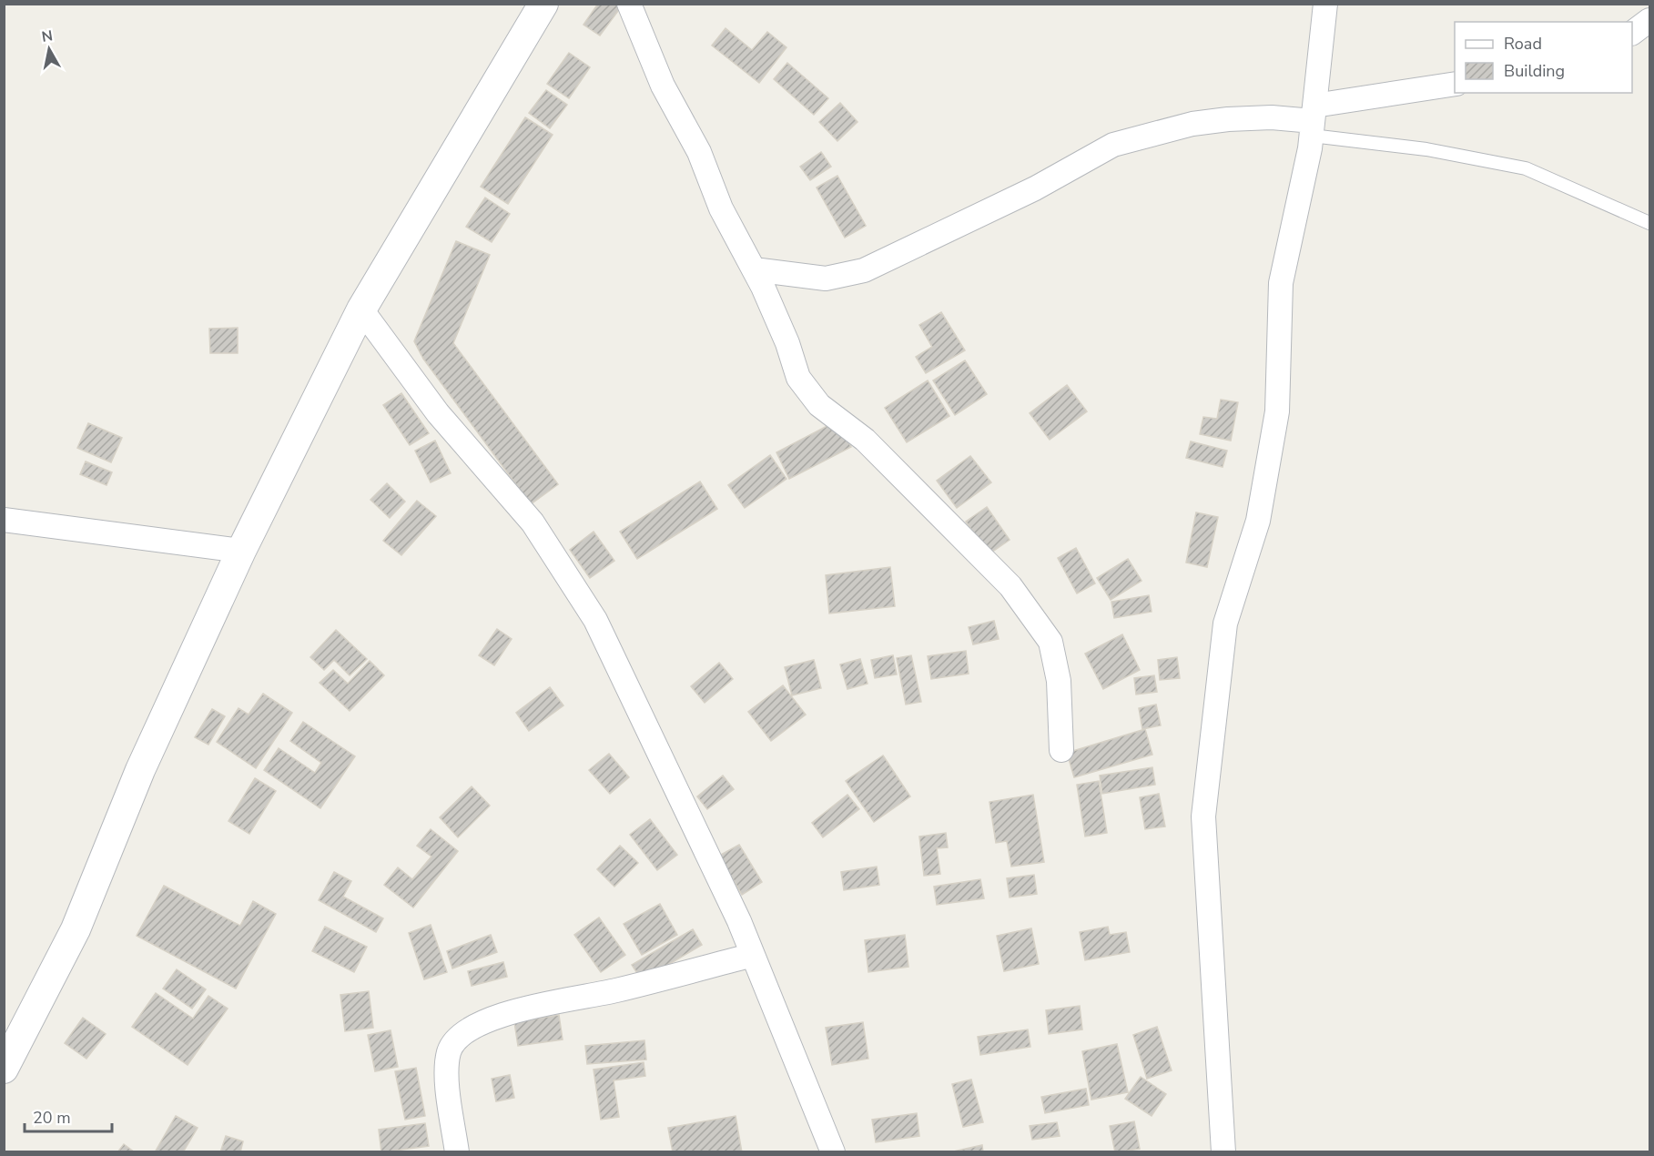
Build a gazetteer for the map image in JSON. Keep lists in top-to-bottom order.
{
  "legend": ["Road", "Building"],
  "scale_bar": "20 m",
  "north": "top"
}
